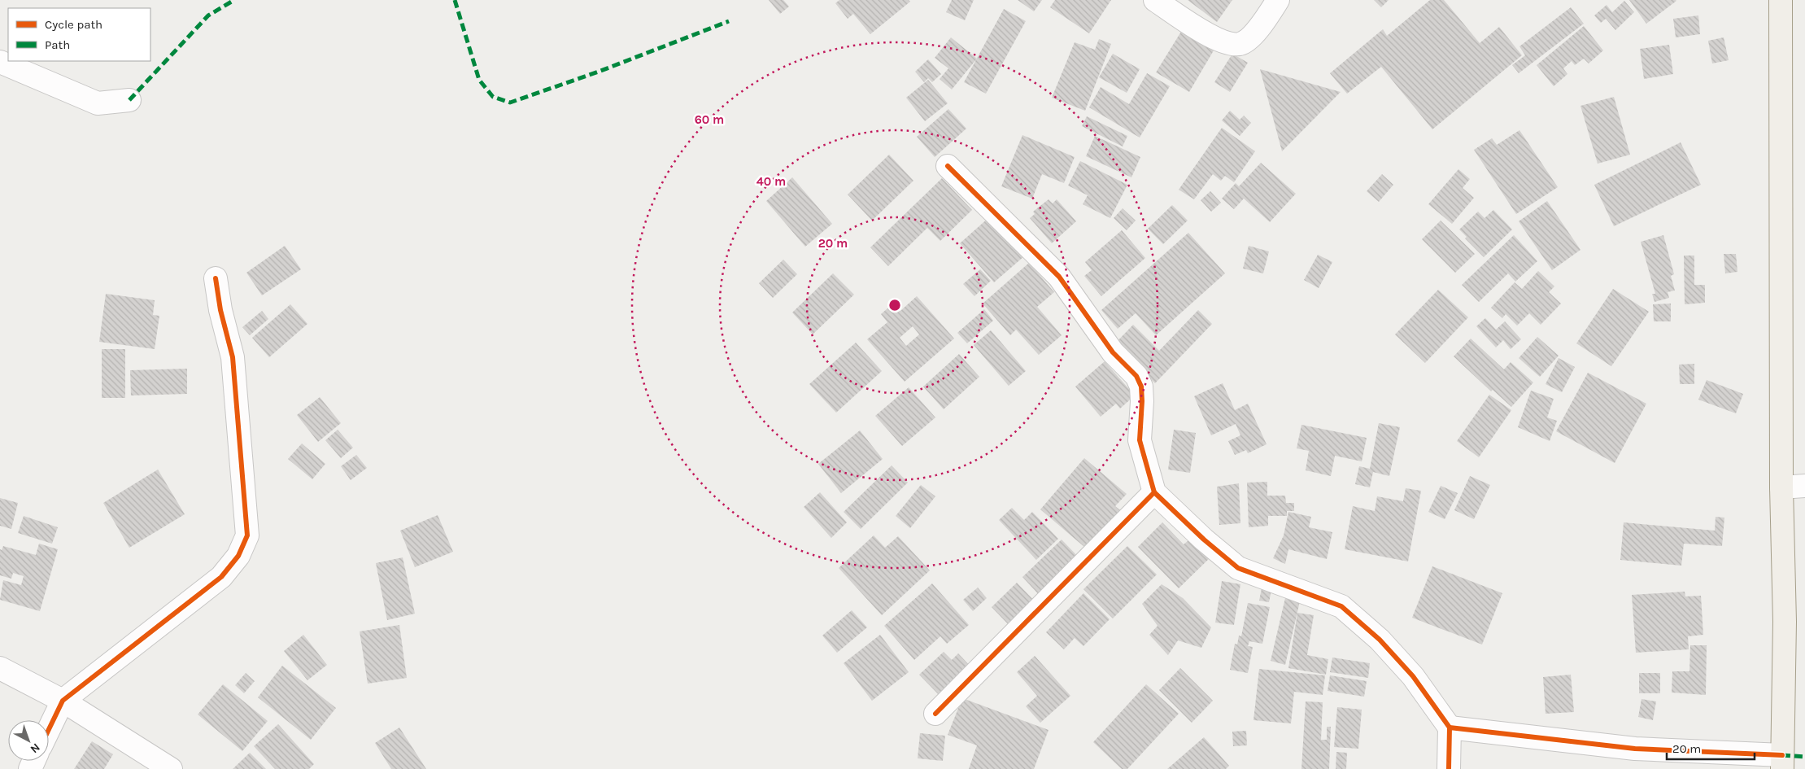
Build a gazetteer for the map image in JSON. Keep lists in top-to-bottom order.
{
  "legend": ["Cycle path", "Path"],
  "scale_bar": "20 m",
  "north": "bottom right",
  "rings": ["60 m", "40 m", "20 m"]
}
